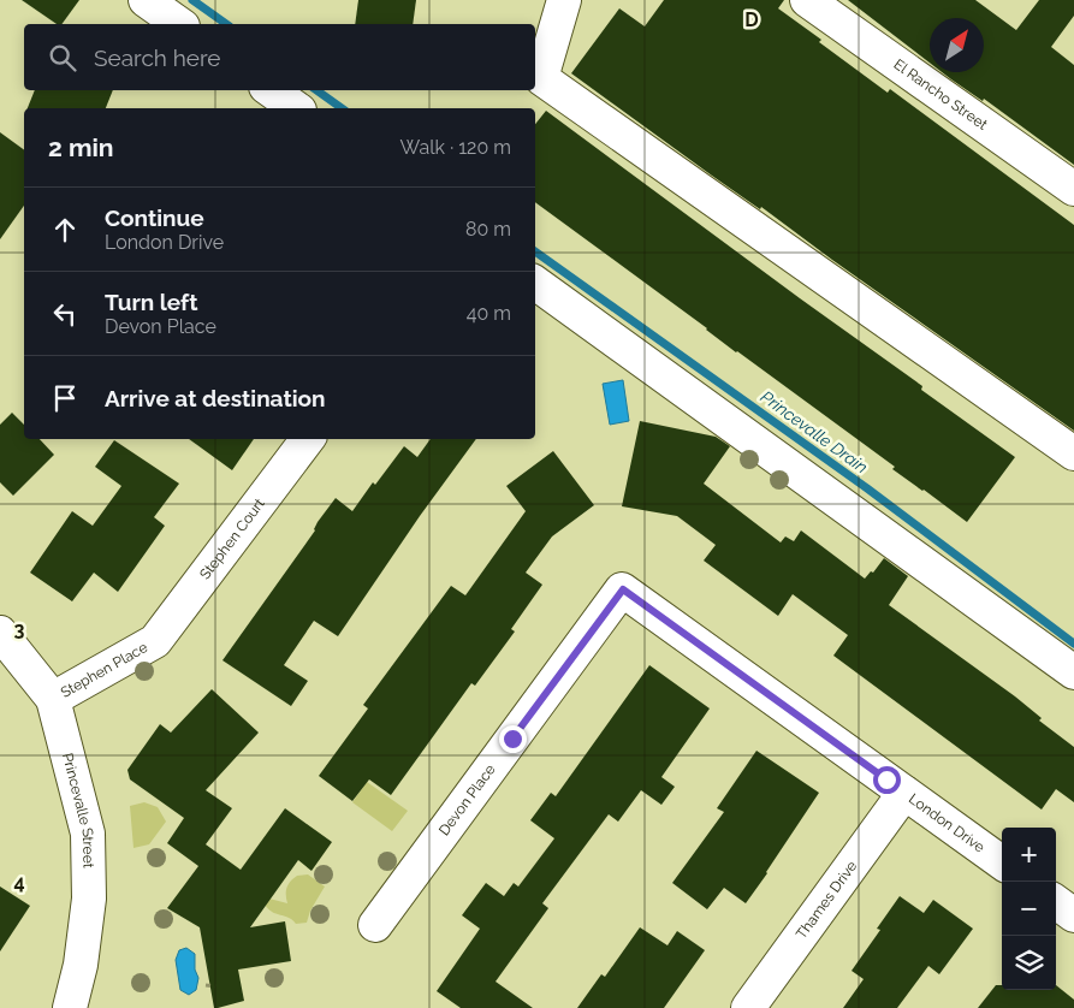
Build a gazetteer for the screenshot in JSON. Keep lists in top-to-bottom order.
{
  "streets": {
    "street": [
      "El Rancho Street",
      "Stephen Court",
      "Stephen Place",
      "Devon Place",
      "Princevalle Street",
      "London Drive",
      "Thames Drive"
    ]
  },
  "crossings": [
    ["Stephen Court", "Stephen Place"],
    ["Stephen Place", "Princevalle Street"],
    ["Devon Place", "London Drive"],
    ["London Drive", "Thames Drive"]
  ],
  "water": ["Princevalle Drain"],
  "north": "top right",
  "page": {
    "search": "Search here",
    "heading": ["2 min", "Walk · 120 m"],
    "list": [
      ["Continue", "London Drive", "80 m"],
      ["Turn left", "Devon Place", "40 m"],
      "Arrive at destination"
    ],
    "map_buttons": ["+", "−"]
  },
  "grid": {
    "columns": ["D"],
    "rows": ["3", "4"]
  }
}
